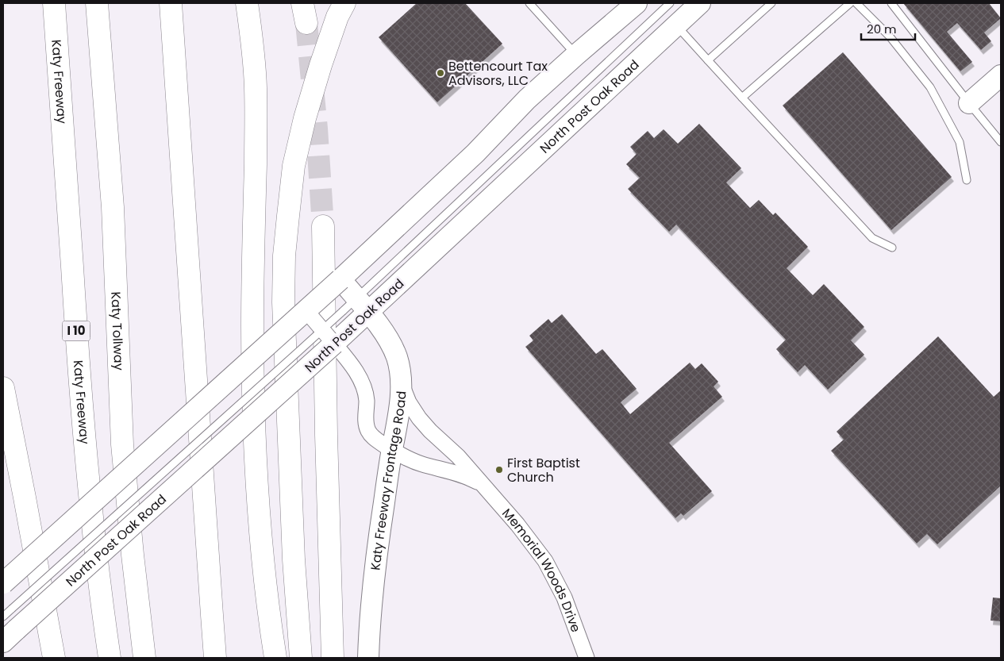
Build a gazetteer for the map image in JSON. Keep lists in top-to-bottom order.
{
  "streets": {
    "highway": ["Katy Freeway", "I 10", "Katy Tollway"],
    "main road": ["North Post Oak Road", "Katy Freeway Frontage Road"],
    "street": ["Memorial Woods Drive"]
  },
  "crossings": [
    ["North Post Oak Road", "Katy Freeway Frontage Road"],
    ["North Post Oak Road", "Memorial Woods Drive"],
    ["Katy Freeway Frontage Road", "Memorial Woods Drive"]
  ],
  "places": ["Bettencourt Tax Advisors, LLC", "First Baptist Church"],
  "scale_bar": "20 m"
}
